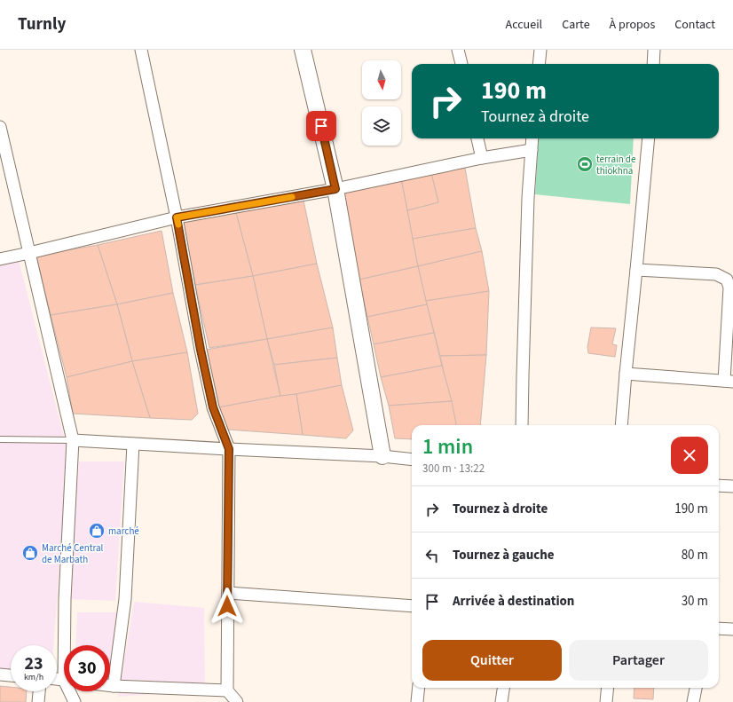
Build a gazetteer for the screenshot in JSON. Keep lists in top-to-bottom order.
{
  "places": {
    "sports": ["terrain de thiokhna"],
    "shop": ["marché", "Marché Central de Marbath"]
  },
  "north": "bottom",
  "page": {
    "header": "Turnly",
    "nav": [
      "Accueil",
      "Carte",
      "À propos",
      "Contact"
    ],
    "turn": ["190 m", "Tournez à droite"],
    "heading": ["1 min", "300 m · 13:22"],
    "list": [
      {
        "name": "Tournez à droite",
        "value": "190 m"
      },
      {
        "name": "Tournez à gauche",
        "value": "80 m"
      },
      {
        "name": "Arrivée à destination",
        "value": "30 m"
      }
    ],
    "buttons": ["Quitter", "Partager"],
    "speed": "23 km/h",
    "limit": "30"
  }
}
